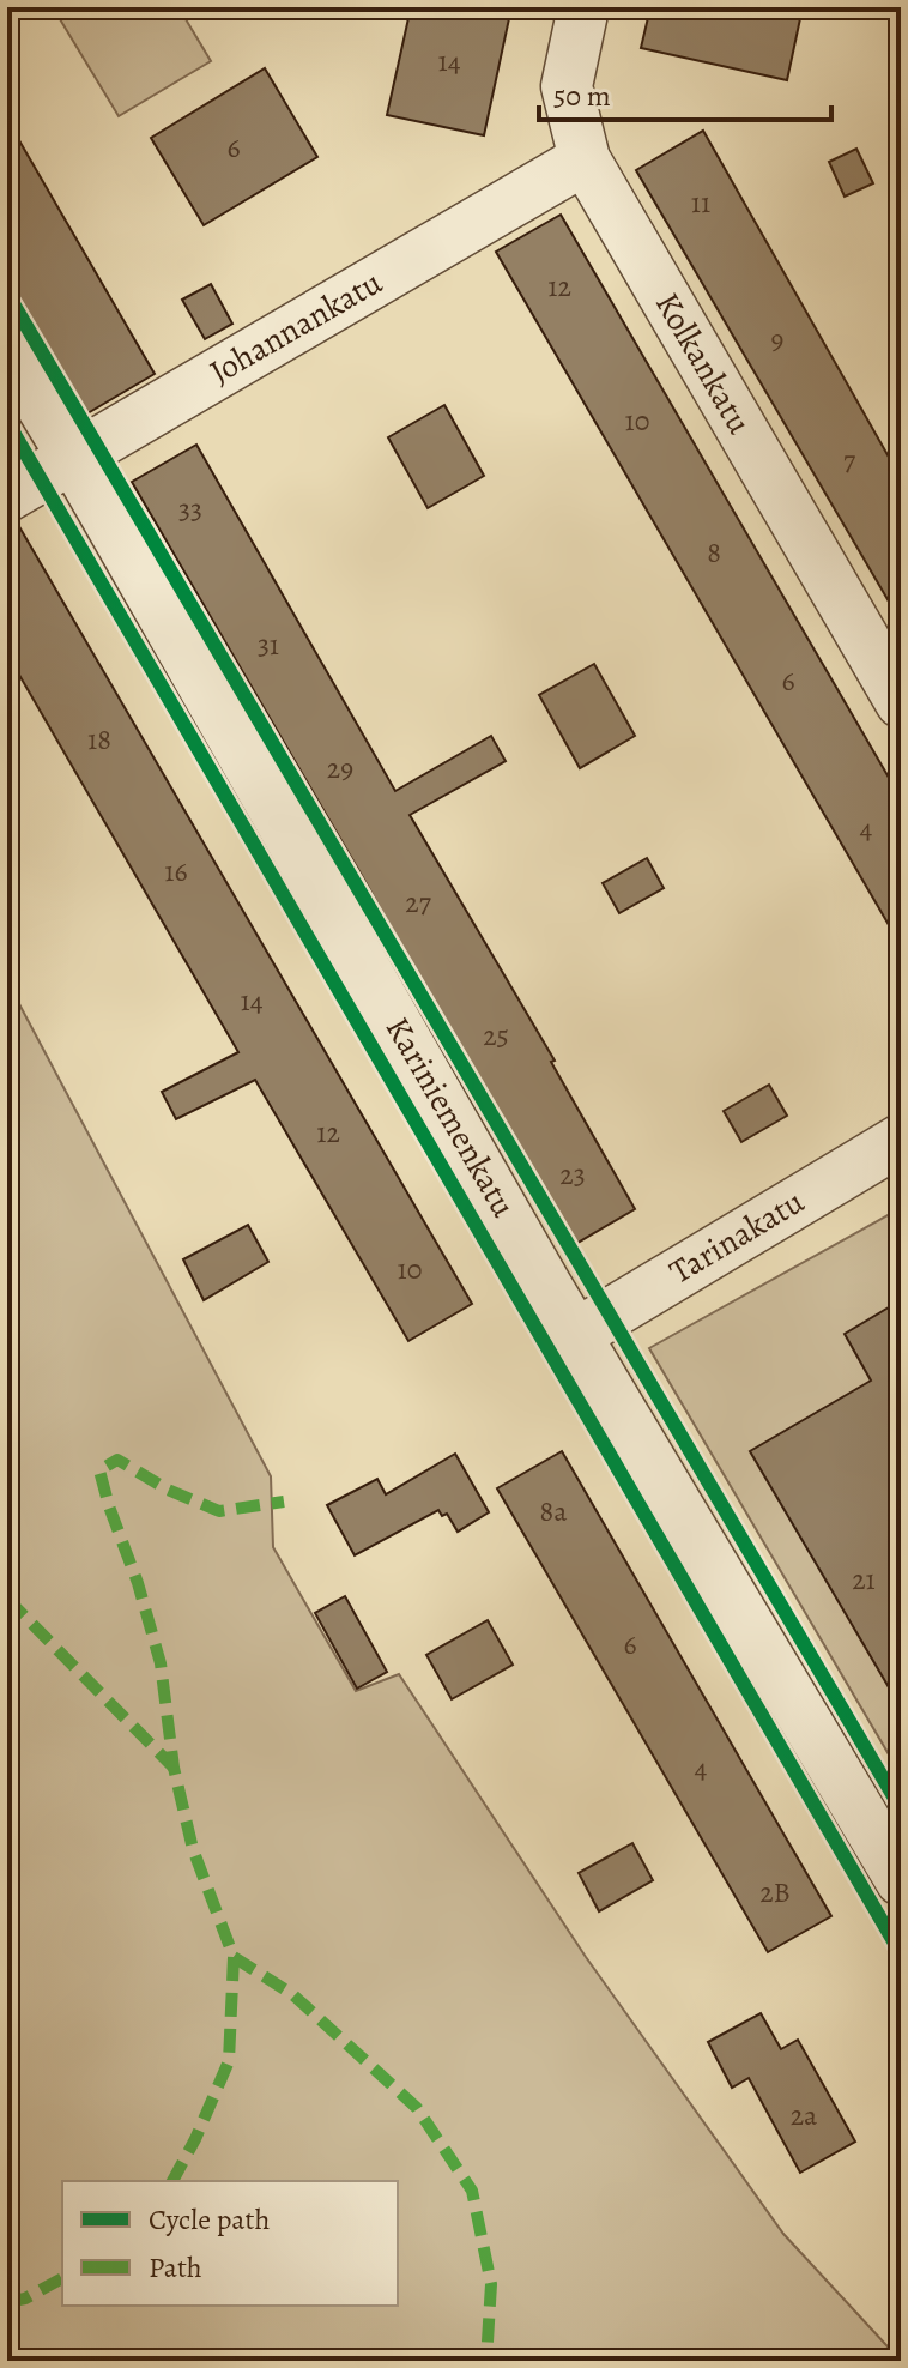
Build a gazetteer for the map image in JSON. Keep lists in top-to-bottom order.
{
  "streets": {
    "street": [
      "Johannankatu",
      "Kolkankatu",
      "Kariniemenkatu",
      "Tarinakatu"
    ]
  },
  "crossings": [
    ["Johannankatu", "Kolkankatu"],
    ["Johannankatu", "Kariniemenkatu"],
    ["Kariniemenkatu", "Tarinakatu"]
  ],
  "house_numbers": [
    "14",
    "6",
    "11",
    "12",
    "9",
    "10",
    "7",
    "33",
    "8",
    "31",
    "6",
    "18",
    "29",
    "4",
    "16",
    "27",
    "14",
    "25",
    "12",
    "23",
    "10",
    "8a",
    "21",
    "6",
    "4",
    "2B",
    "2a"
  ],
  "legend": ["Cycle path", "Path"],
  "scale_bar": "50 m"
}
